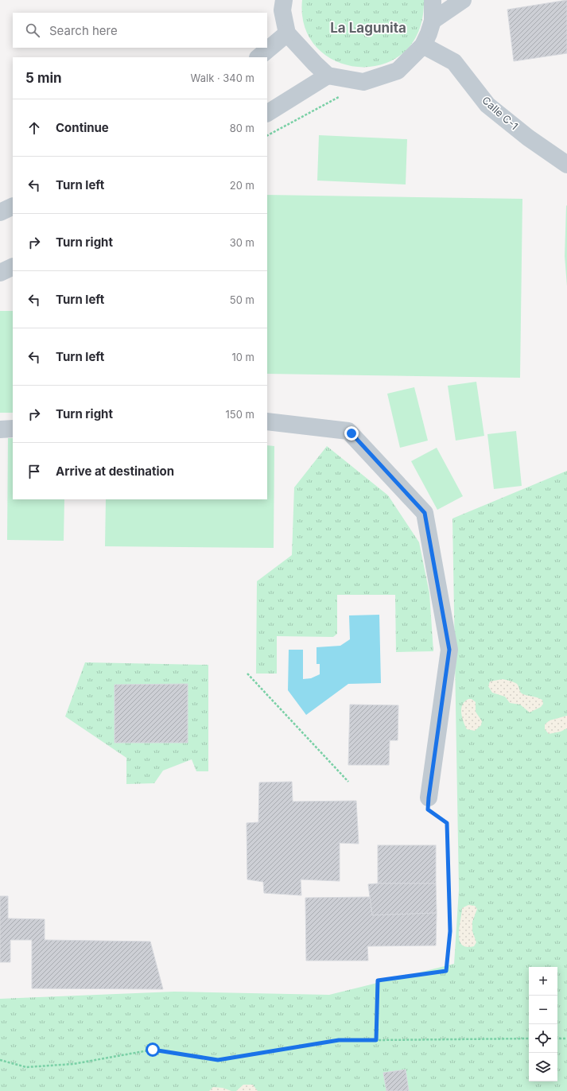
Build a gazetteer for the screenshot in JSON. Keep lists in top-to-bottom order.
{
  "streets": {
    "street": ["Calle C-1"]
  },
  "districts": ["La Lagunita"],
  "page": {
    "search": "Search here",
    "heading": ["5 min", "Walk · 340 m"],
    "list": [
      ["Continue", "80 m"],
      ["Turn left", "20 m"],
      ["Turn right", "30 m"],
      ["Turn left", "50 m"],
      ["Turn left", "10 m"],
      ["Turn right", "150 m"],
      "Arrive at destination"
    ],
    "map_buttons": ["+", "−"]
  }
}
